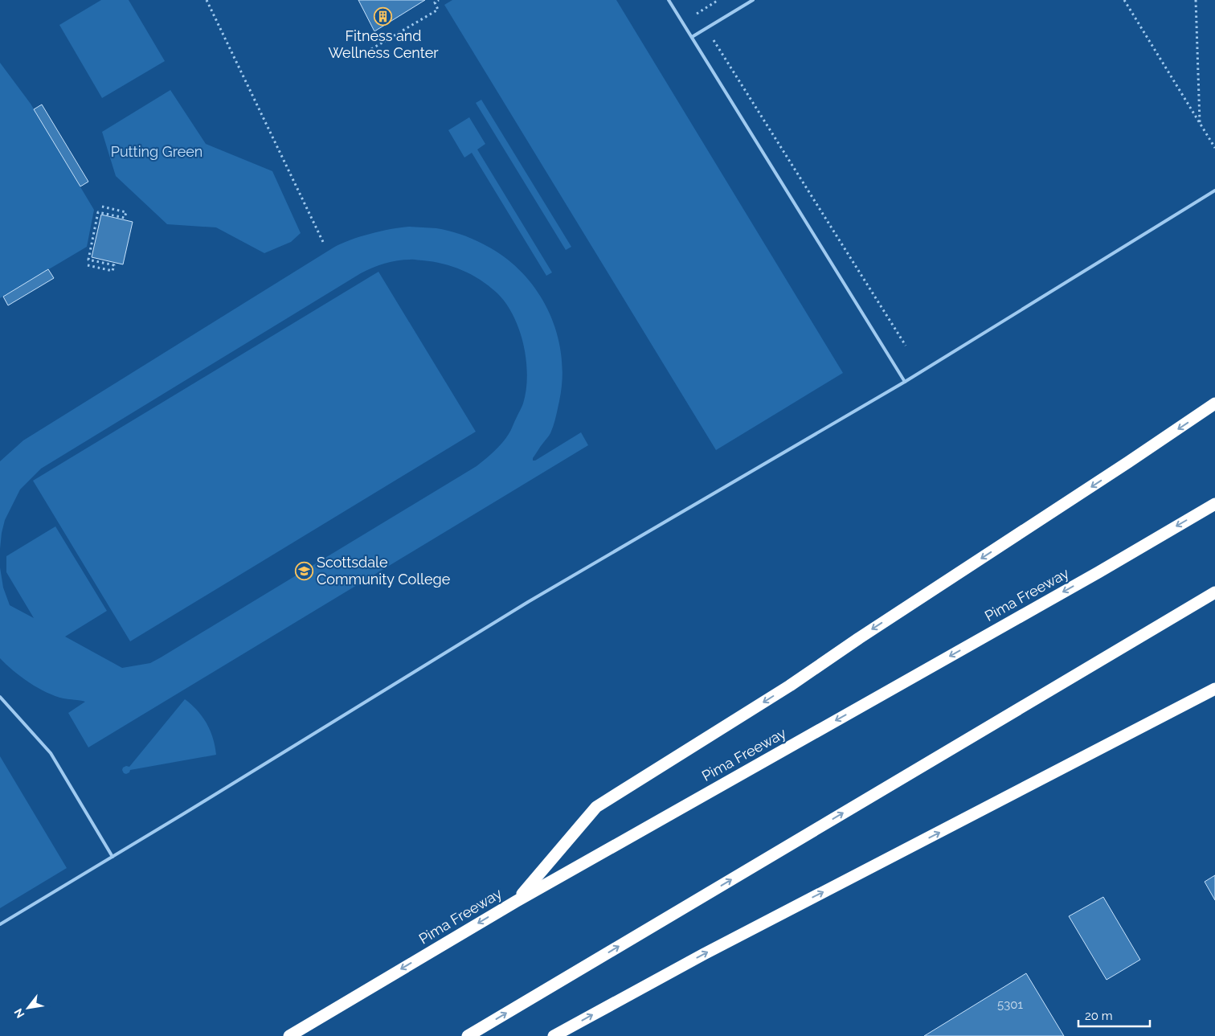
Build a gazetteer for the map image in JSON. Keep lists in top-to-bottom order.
{
  "streets": {
    "highway": ["Pima Freeway"]
  },
  "parks": ["Putting Green"],
  "places": {
    "building": ["Fitness and Wellness Center"],
    "school or university": ["Scottsdale Community College"]
  },
  "house_numbers": ["5301"],
  "scale_bar": "20 m",
  "north": "bottom left"
}
